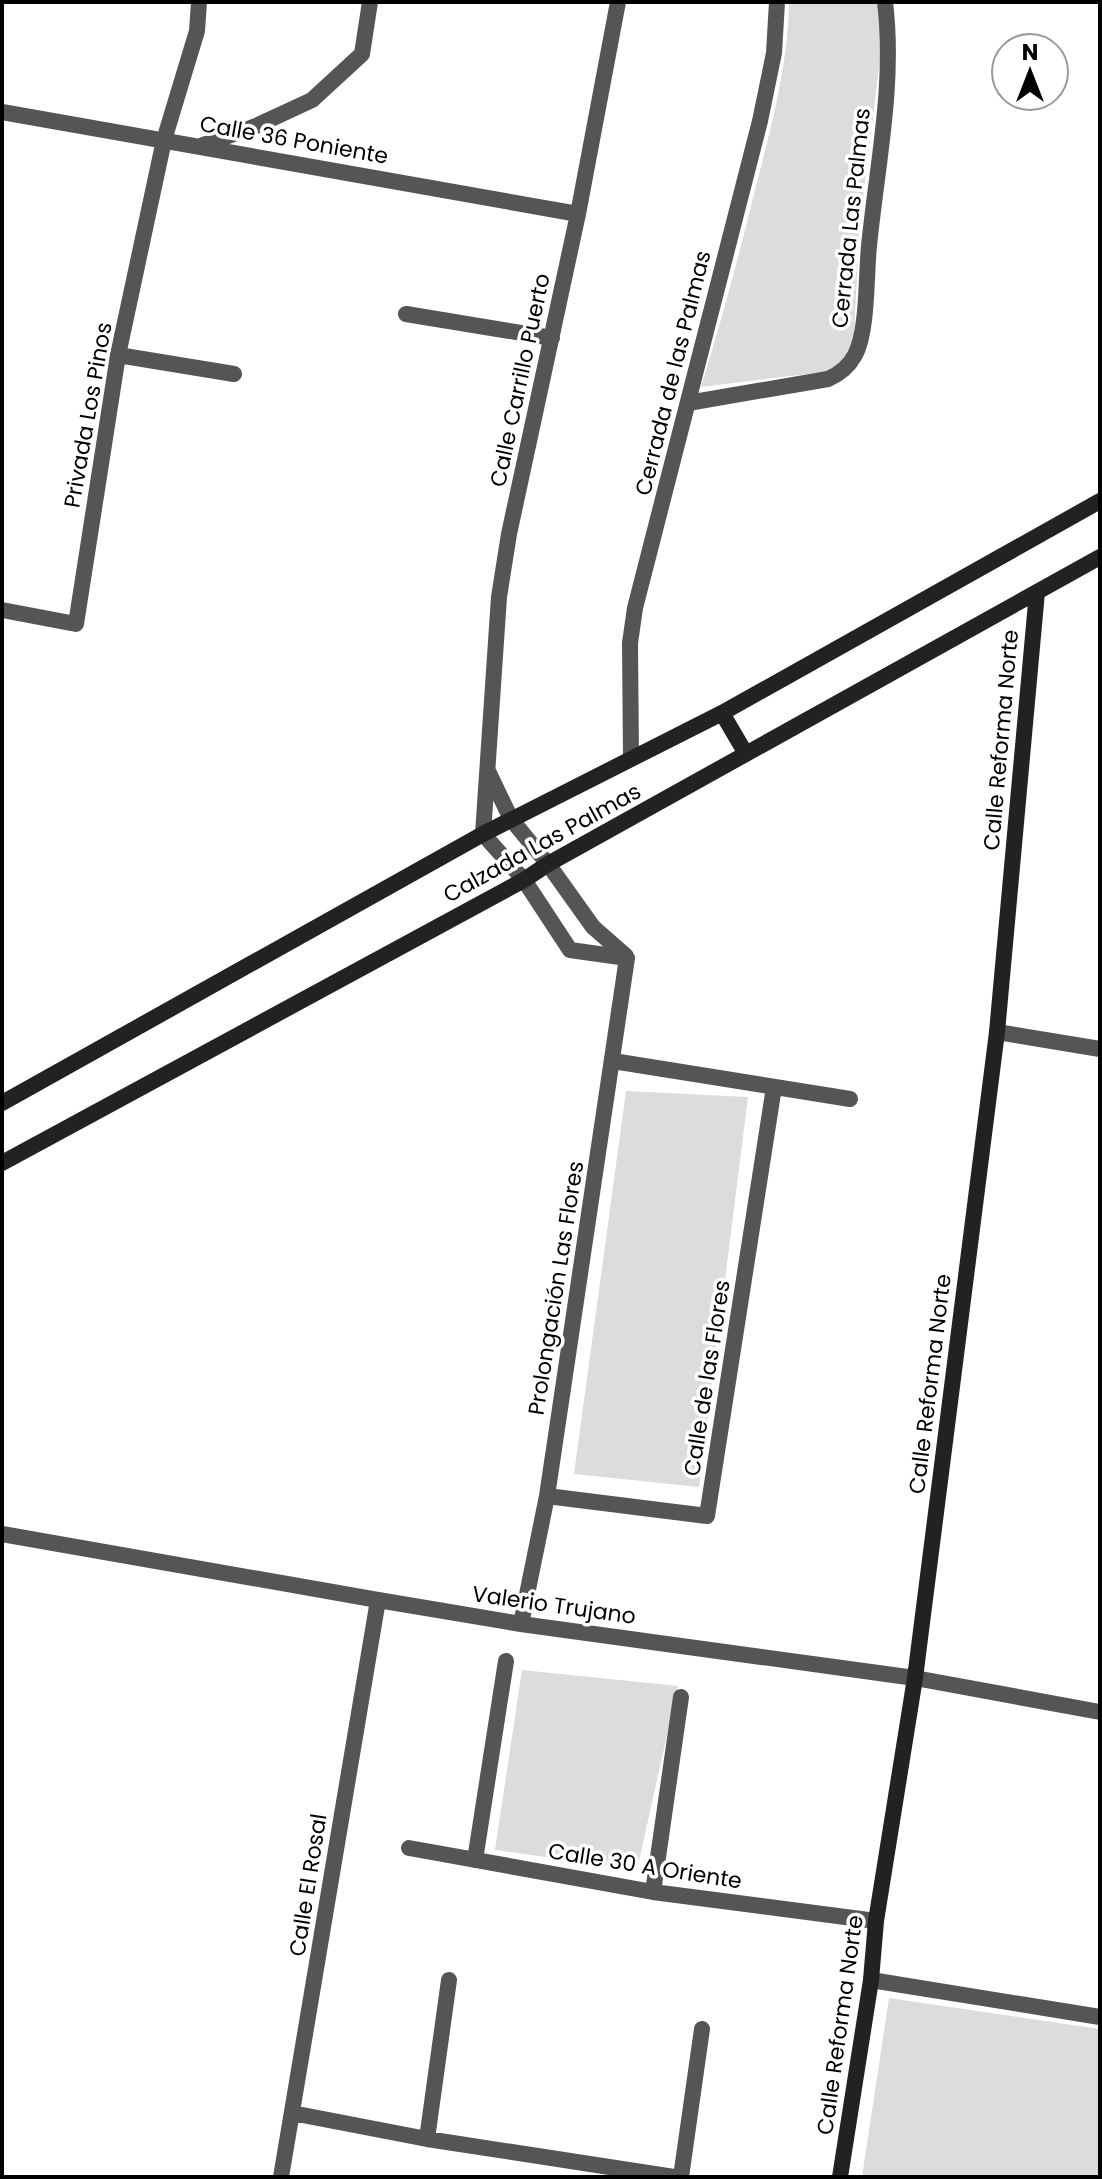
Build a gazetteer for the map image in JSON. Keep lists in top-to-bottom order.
{
  "streets": {
    "main road": ["Calle Reforma Norte", "Calzada Las Palmas"],
    "street": [
      "Calle 36 Poniente",
      "Cerrada Las Palmas",
      "Cerrada de las Palmas",
      "Calle Carrillo Puerto",
      "Privada Los Pinos",
      "Prolongación Las Flores",
      "Calle de las Flores",
      "Valerio Trujano",
      "Calle 30 A Oriente",
      "Calle El Rosal"
    ]
  },
  "crossings": [
    ["Calle 36 Poniente", "Calle Carrillo Puerto"],
    ["Calle 36 Poniente", "Privada Los Pinos"],
    ["Cerrada Las Palmas", "Cerrada de las Palmas"],
    ["Cerrada de las Palmas", "Calzada Las Palmas"],
    ["Calle Carrillo Puerto", "Calzada Las Palmas"],
    ["Calle Reforma Norte", "Calzada Las Palmas"],
    ["Calle Reforma Norte", "Valerio Trujano"],
    ["Calle Reforma Norte", "Calle 30 A Oriente"],
    ["Prolongación Las Flores", "Calle de las Flores"],
    ["Prolongación Las Flores", "Valerio Trujano"],
    ["Valerio Trujano", "Calle El Rosal"]
  ],
  "north": "top"
}
